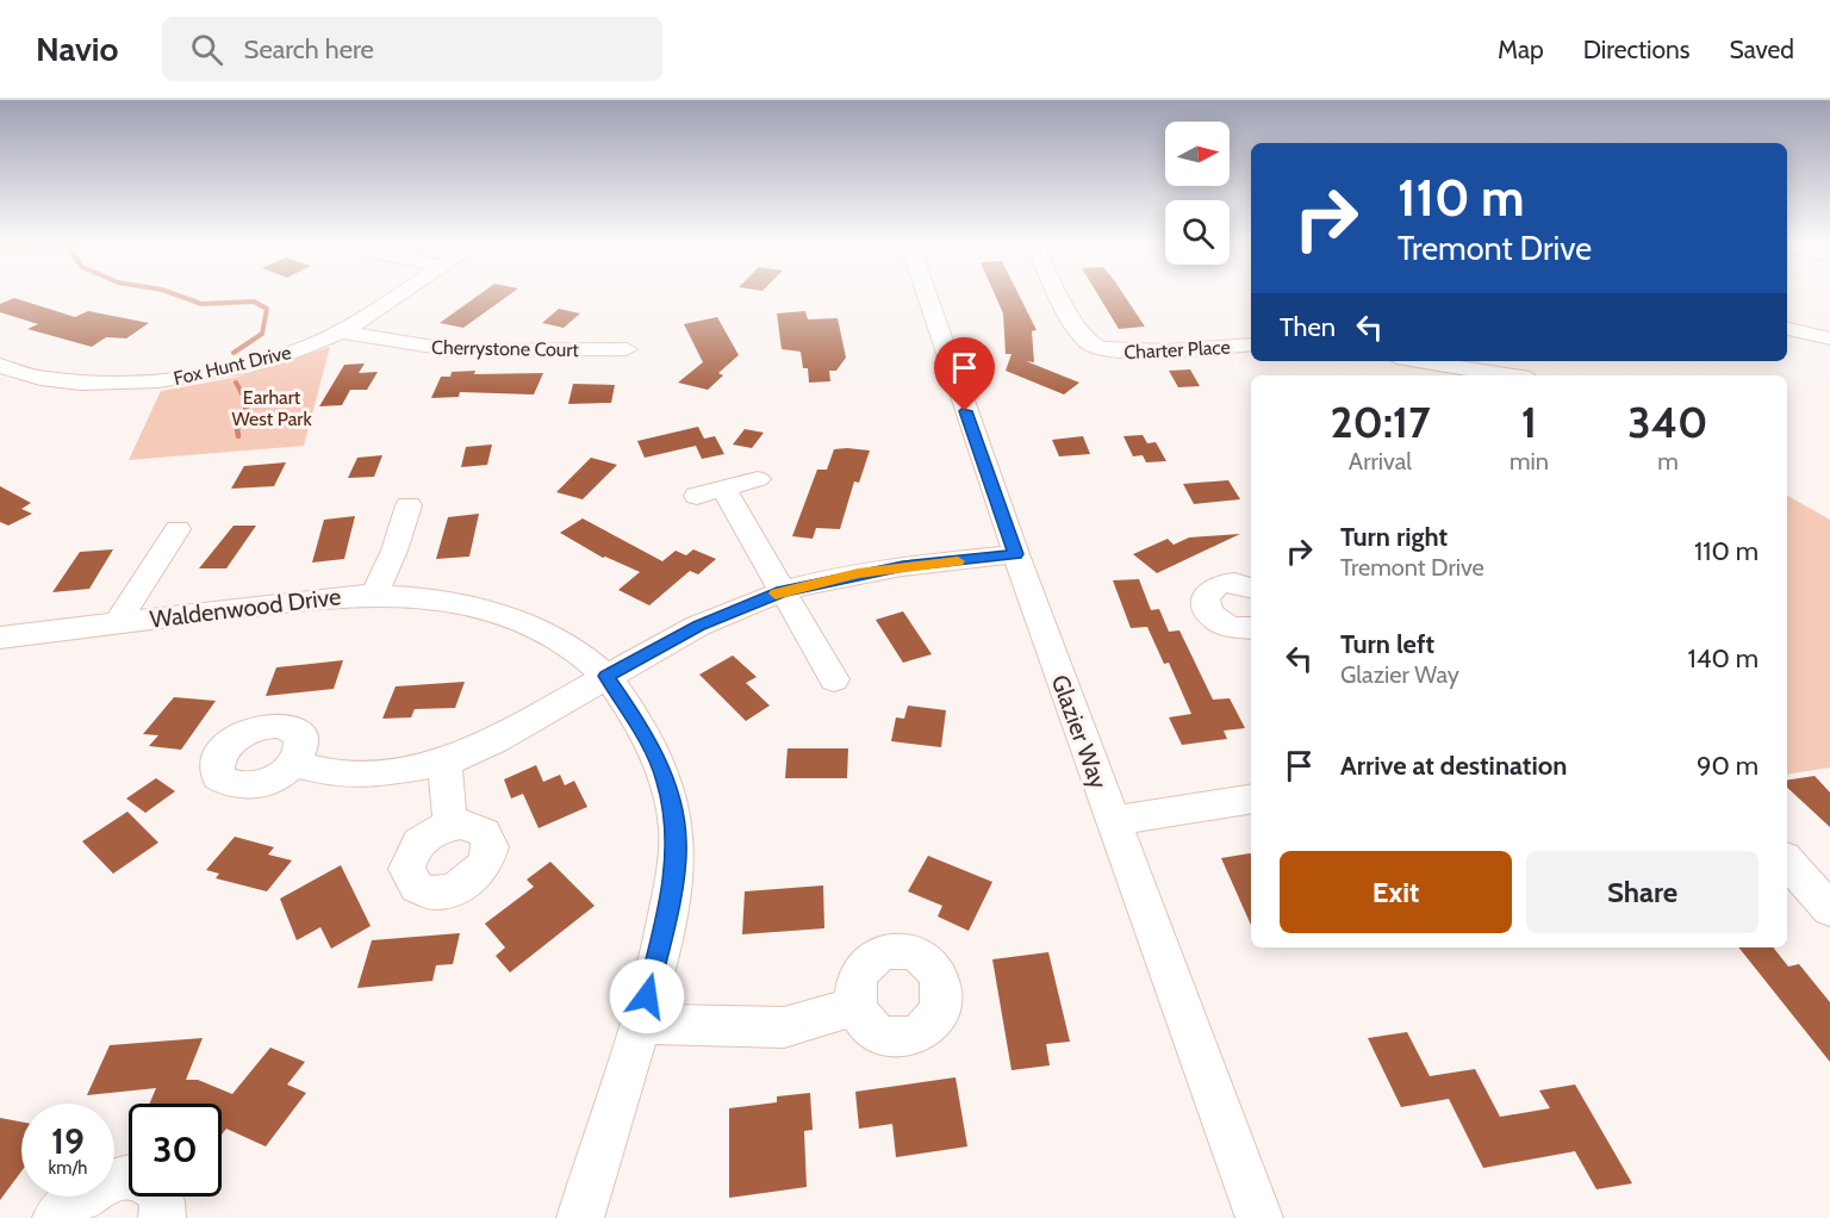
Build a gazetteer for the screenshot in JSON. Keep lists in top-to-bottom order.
{
  "streets": {
    "street": [
      "Cherrystone Court",
      "Charter Place",
      "Fox Hunt Drive",
      "Waldenwood Drive",
      "Glazier Way"
    ]
  },
  "crossings": [
    ["Cherrystone Court", "Fox Hunt Drive"]
  ],
  "parks": ["Earhart West Park"],
  "north": "right",
  "page": {
    "header": "Navio",
    "search": "Search here",
    "nav": ["Map", "Directions", "Saved"],
    "turn": ["110 m", "Tremont Drive"],
    "then": "Then",
    "eta": [
      "20:17",
      "Arrival",
      "1",
      "min",
      "340",
      "m"
    ],
    "list": [
      {
        "name": "Turn right",
        "note": "Tremont Drive",
        "value": "110 m"
      },
      {
        "name": "Turn left",
        "note": "Glazier Way",
        "value": "140 m"
      },
      {
        "name": "Arrive at destination",
        "value": "90 m"
      }
    ],
    "buttons": ["Exit", "Share"],
    "speed": "19 km/h",
    "limit": "30"
  }
}
